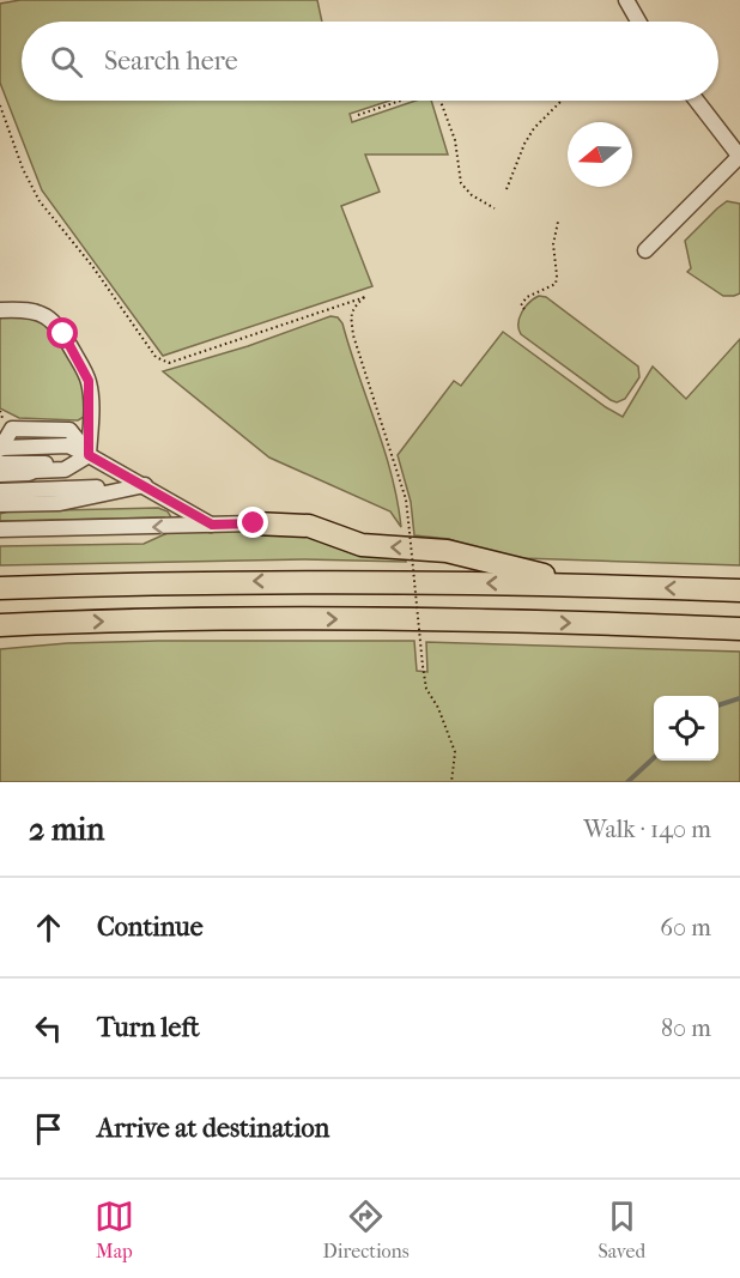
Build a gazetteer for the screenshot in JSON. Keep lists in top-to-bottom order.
{
  "north": "left",
  "page": {
    "search": "Search here",
    "heading": ["2 min", "Walk · 140 m"],
    "list": [
      ["Continue", "60 m"],
      ["Turn left", "80 m"],
      "Arrive at destination"
    ],
    "nav": ["Map", "Directions", "Saved"]
  }
}
